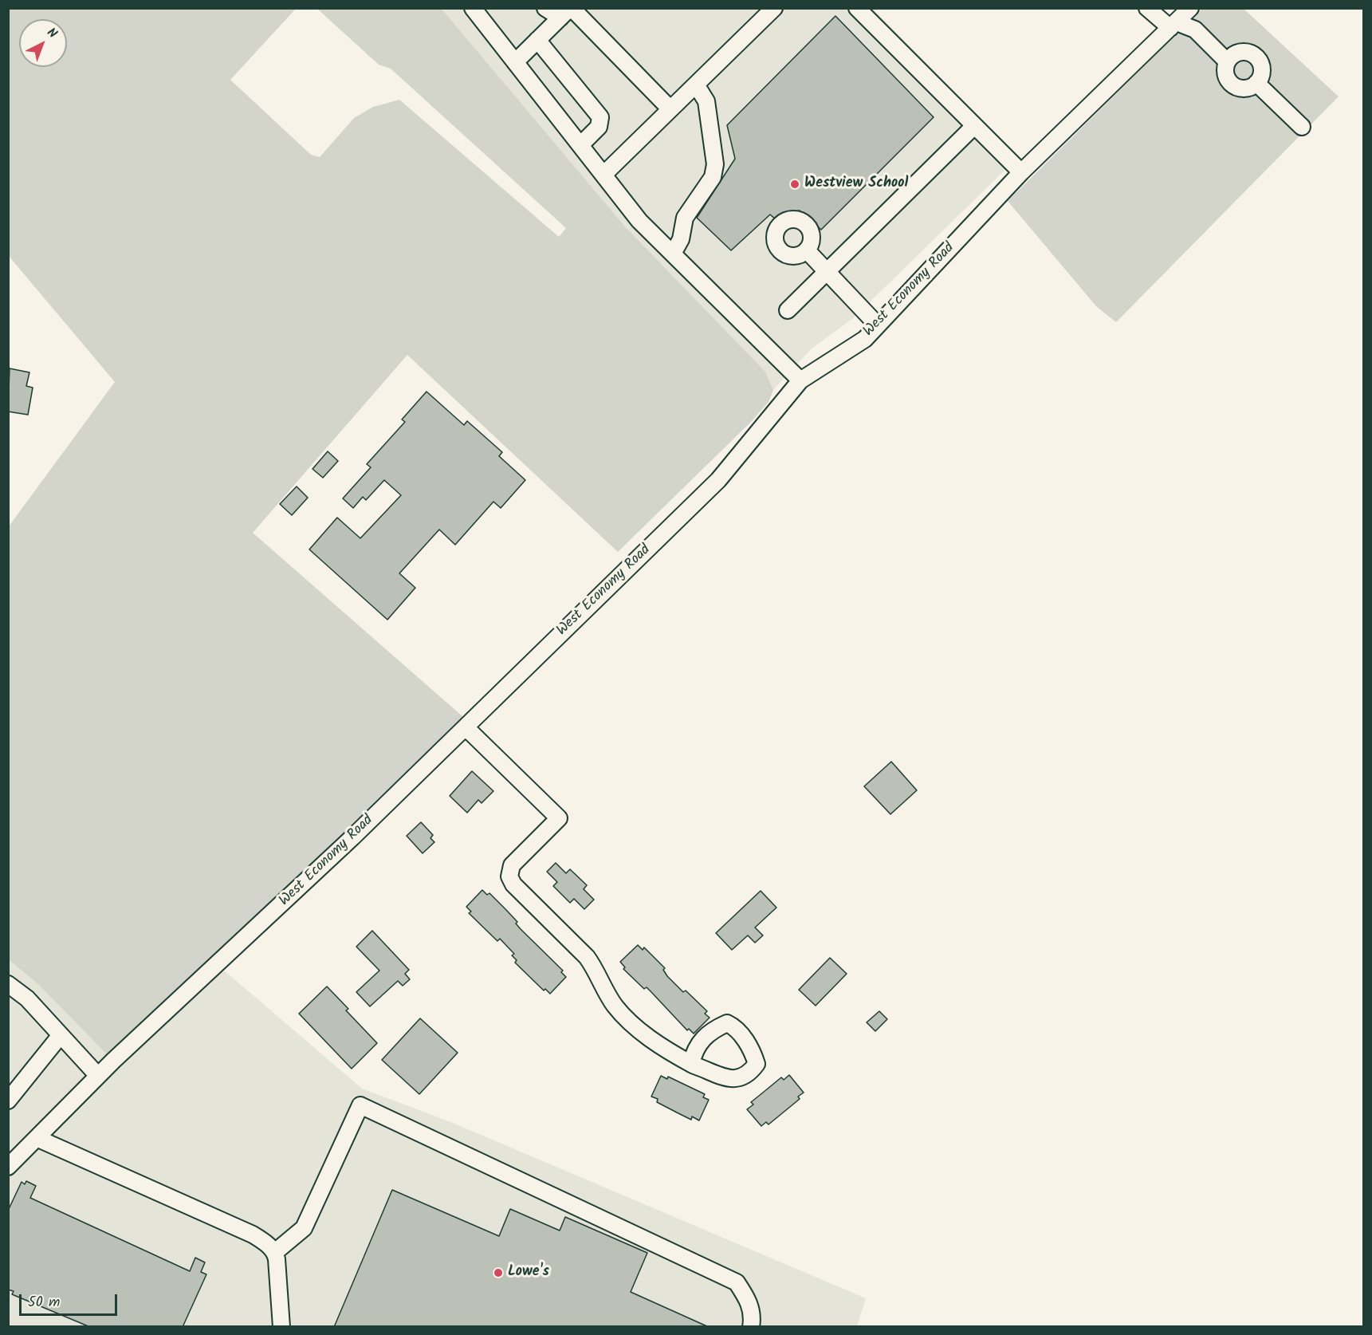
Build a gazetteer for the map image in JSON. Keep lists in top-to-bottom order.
{
  "streets": {
    "street": ["West Economy Road"]
  },
  "places": ["Westview School", "Lowe's"],
  "scale_bar": "50 m",
  "north": "top right"
}
